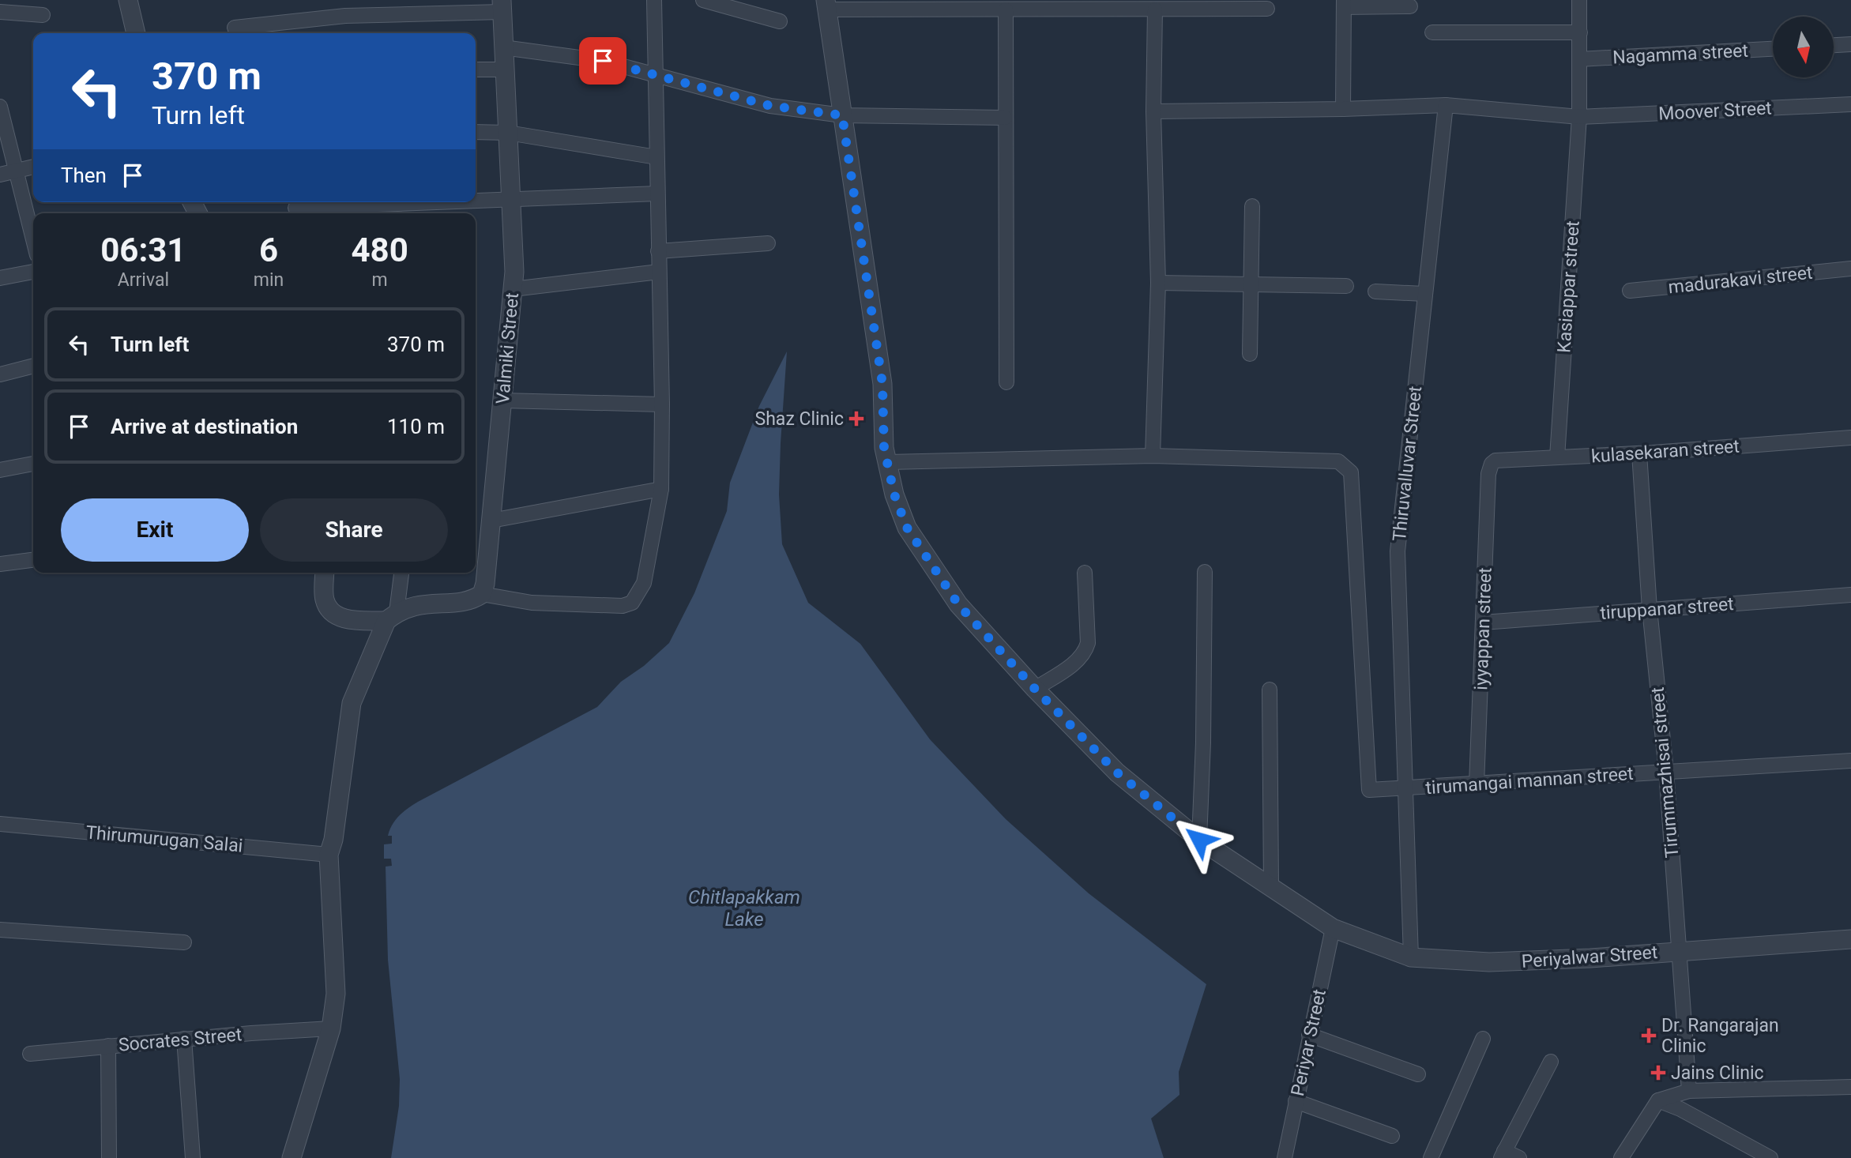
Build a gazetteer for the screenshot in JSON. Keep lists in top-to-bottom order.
{
  "streets": {
    "street": [
      "Nagamma street",
      "Moover Street",
      "madurakavi street",
      "Kasiappar street",
      "Valmiki Street",
      "kulasekaran street",
      "Thiruvalluvar Street",
      "tiruppanar street",
      "iyyappan street",
      "Tirummazhisai street",
      "tirumangai mannan street",
      "Thirumurugan Salai",
      "Periyalwar Street",
      "Socrates Street",
      "Periyar Street"
    ]
  },
  "crossings": [
    ["Nagamma street", "Kasiappar street"],
    ["Moover Street", "Kasiappar street"],
    ["Kasiappar street", "kulasekaran street"],
    ["kulasekaran street", "iyyappan street"],
    ["kulasekaran street", "Tirummazhisai street"],
    ["Thiruvalluvar Street", "tirumangai mannan street"],
    ["Thiruvalluvar Street", "Periyalwar Street"],
    ["tiruppanar street", "iyyappan street"],
    ["tiruppanar street", "Tirummazhisai street"],
    ["iyyappan street", "tirumangai mannan street"],
    ["Tirummazhisai street", "tirumangai mannan street"],
    ["Tirummazhisai street", "Periyalwar Street"],
    ["Periyalwar Street", "Periyar Street"]
  ],
  "water": ["Chitlapakkam Lake"],
  "places": {
    "health": ["Shaz Clinic", "Dr. Rangarajan Clinic", "Jains Clinic"]
  },
  "north": "bottom",
  "page": {
    "turn": ["370 m", "Turn left"],
    "then": "Then",
    "eta": [
      "06:31",
      "Arrival",
      "6",
      "min",
      "480",
      "m"
    ],
    "list": [
      {
        "name": "Turn left",
        "value": "370 m"
      },
      {
        "name": "Arrive at destination",
        "value": "110 m"
      }
    ],
    "buttons": ["Exit", "Share"]
  }
}
